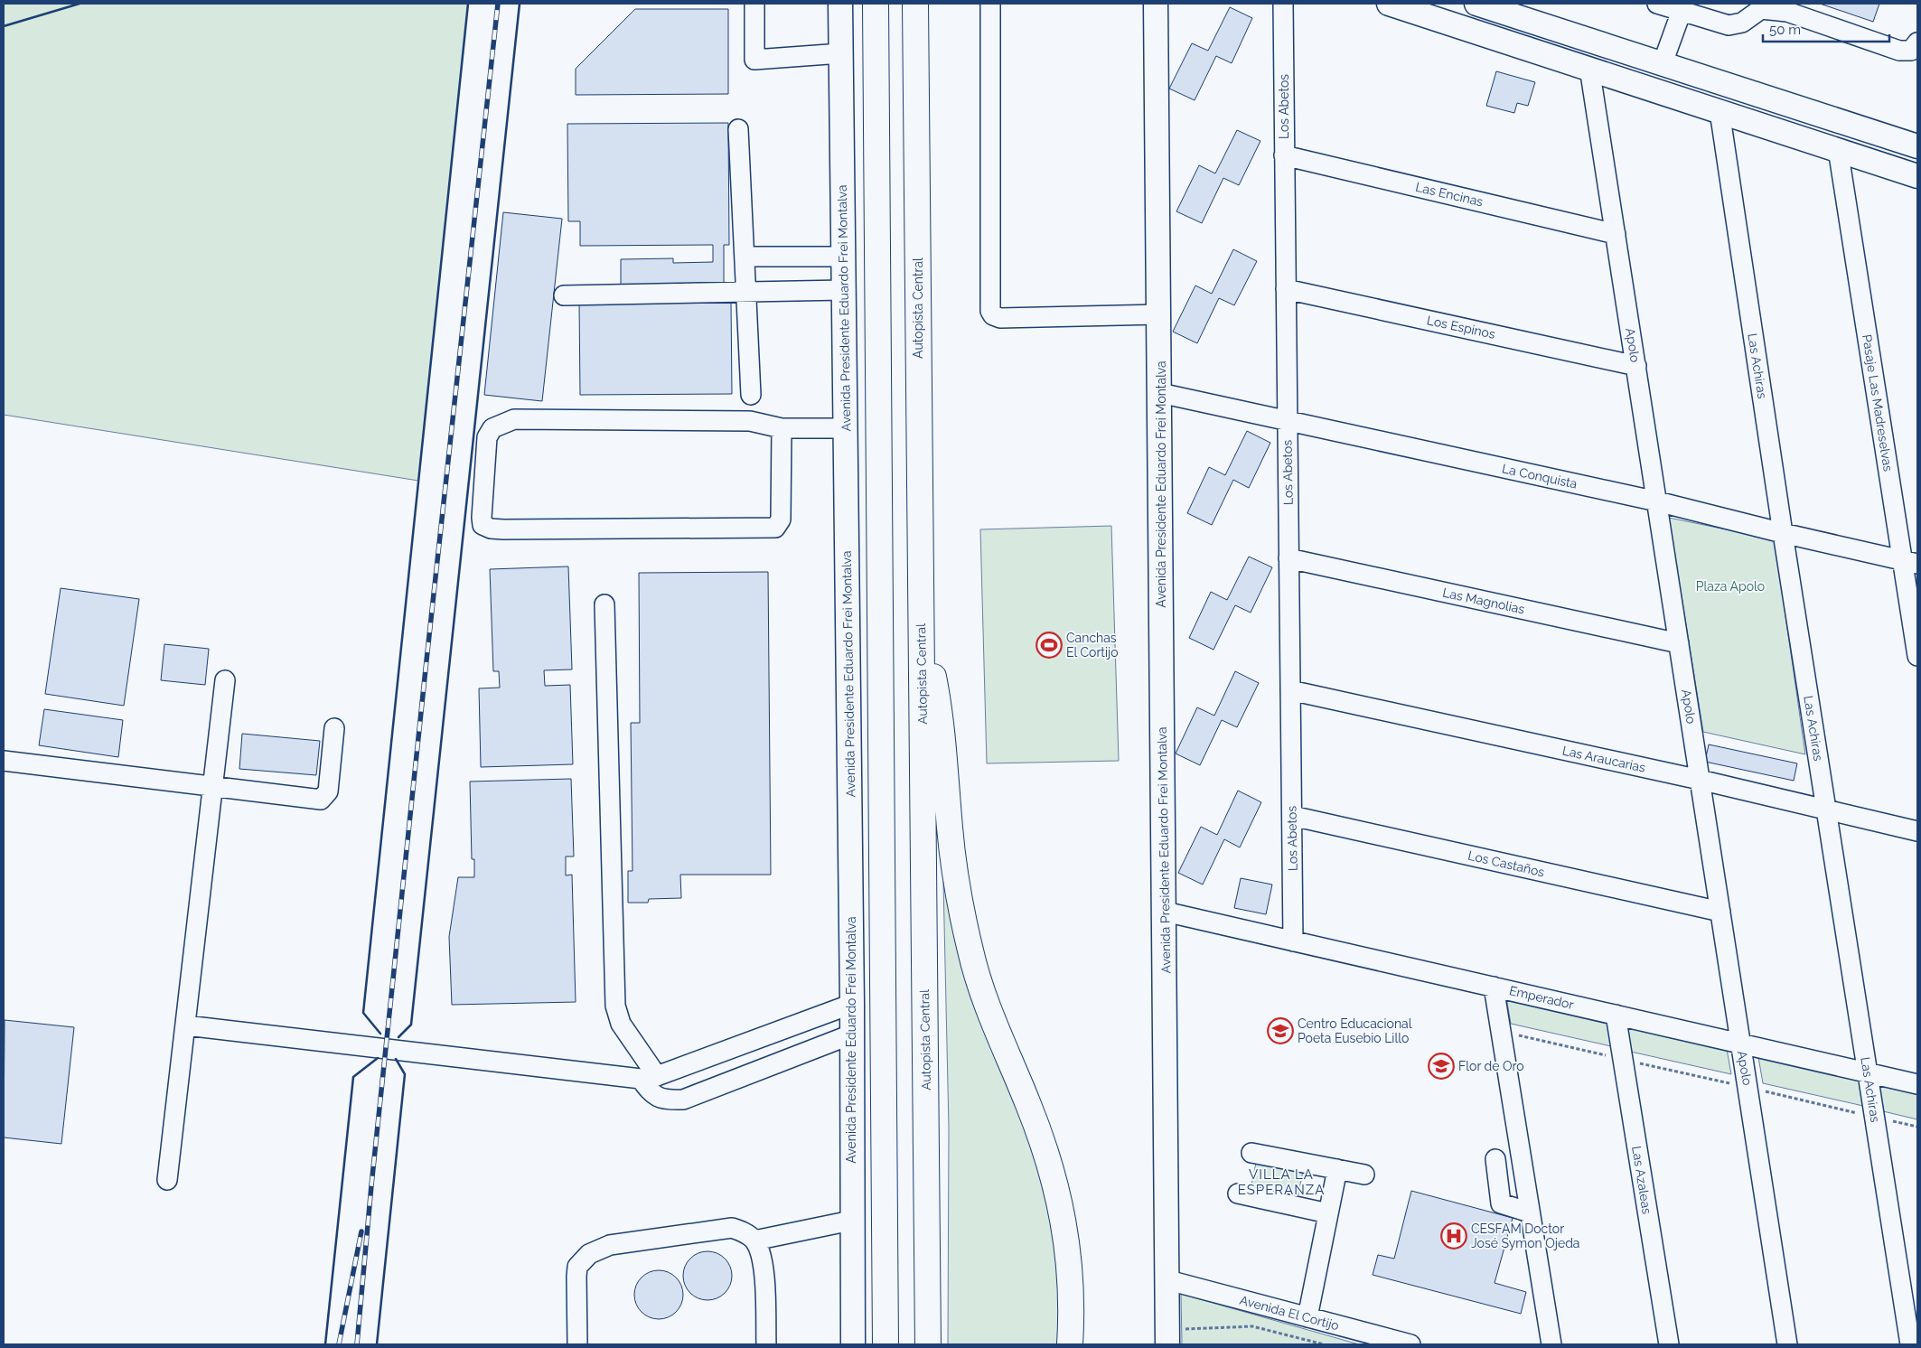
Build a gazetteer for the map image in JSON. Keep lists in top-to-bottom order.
{
  "streets": {
    "highway": ["Autopista Central"],
    "main road": ["Avenida Presidente Eduardo Frei Montalva"],
    "street": [
      "Los Abetos",
      "Las Encinas",
      "Los Espinos",
      "Apolo",
      "Las Achiras",
      "Pasaje Las Madreselvas",
      "La Conquista",
      "Las Magnolias",
      "Las Araucarias",
      "Los Castaños",
      "Emperador",
      "Las Azaleas",
      "Avenida El Cortijo"
    ]
  },
  "crossings": [
    ["Los Abetos", "Las Encinas"],
    ["Los Abetos", "Los Espinos"],
    ["Los Abetos", "La Conquista"],
    ["Los Abetos", "Las Magnolias"],
    ["Los Abetos", "Las Araucarias"],
    ["Los Abetos", "Los Castaños"],
    ["Los Abetos", "Emperador"],
    ["Las Encinas", "Apolo"],
    ["Avenida Presidente Eduardo Frei Montalva", "La Conquista"],
    ["Avenida Presidente Eduardo Frei Montalva", "Emperador"],
    ["Avenida Presidente Eduardo Frei Montalva", "Avenida El Cortijo"],
    ["Los Espinos", "Apolo"],
    ["Apolo", "La Conquista"],
    ["Apolo", "Las Magnolias"],
    ["Apolo", "Las Araucarias"],
    ["Apolo", "Los Castaños"],
    ["Apolo", "Emperador"],
    ["Las Achiras", "La Conquista"],
    ["Las Achiras", "Las Araucarias"],
    ["Las Achiras", "Emperador"],
    ["Pasaje Las Madreselvas", "La Conquista"],
    ["Emperador", "Las Azaleas"]
  ],
  "districts": ["VILLA LA ESPERANZA"],
  "parks": ["Plaza Apolo"],
  "places": {
    "sports": ["Canchas El Cortijo"],
    "school or university": ["Centro Educacional Poeta Eusebio Lillo", "Flor de Oro"],
    "hospital": ["CESFAM Doctor José Symon Ojeda"]
  },
  "scale_bar": "50 m"
}
